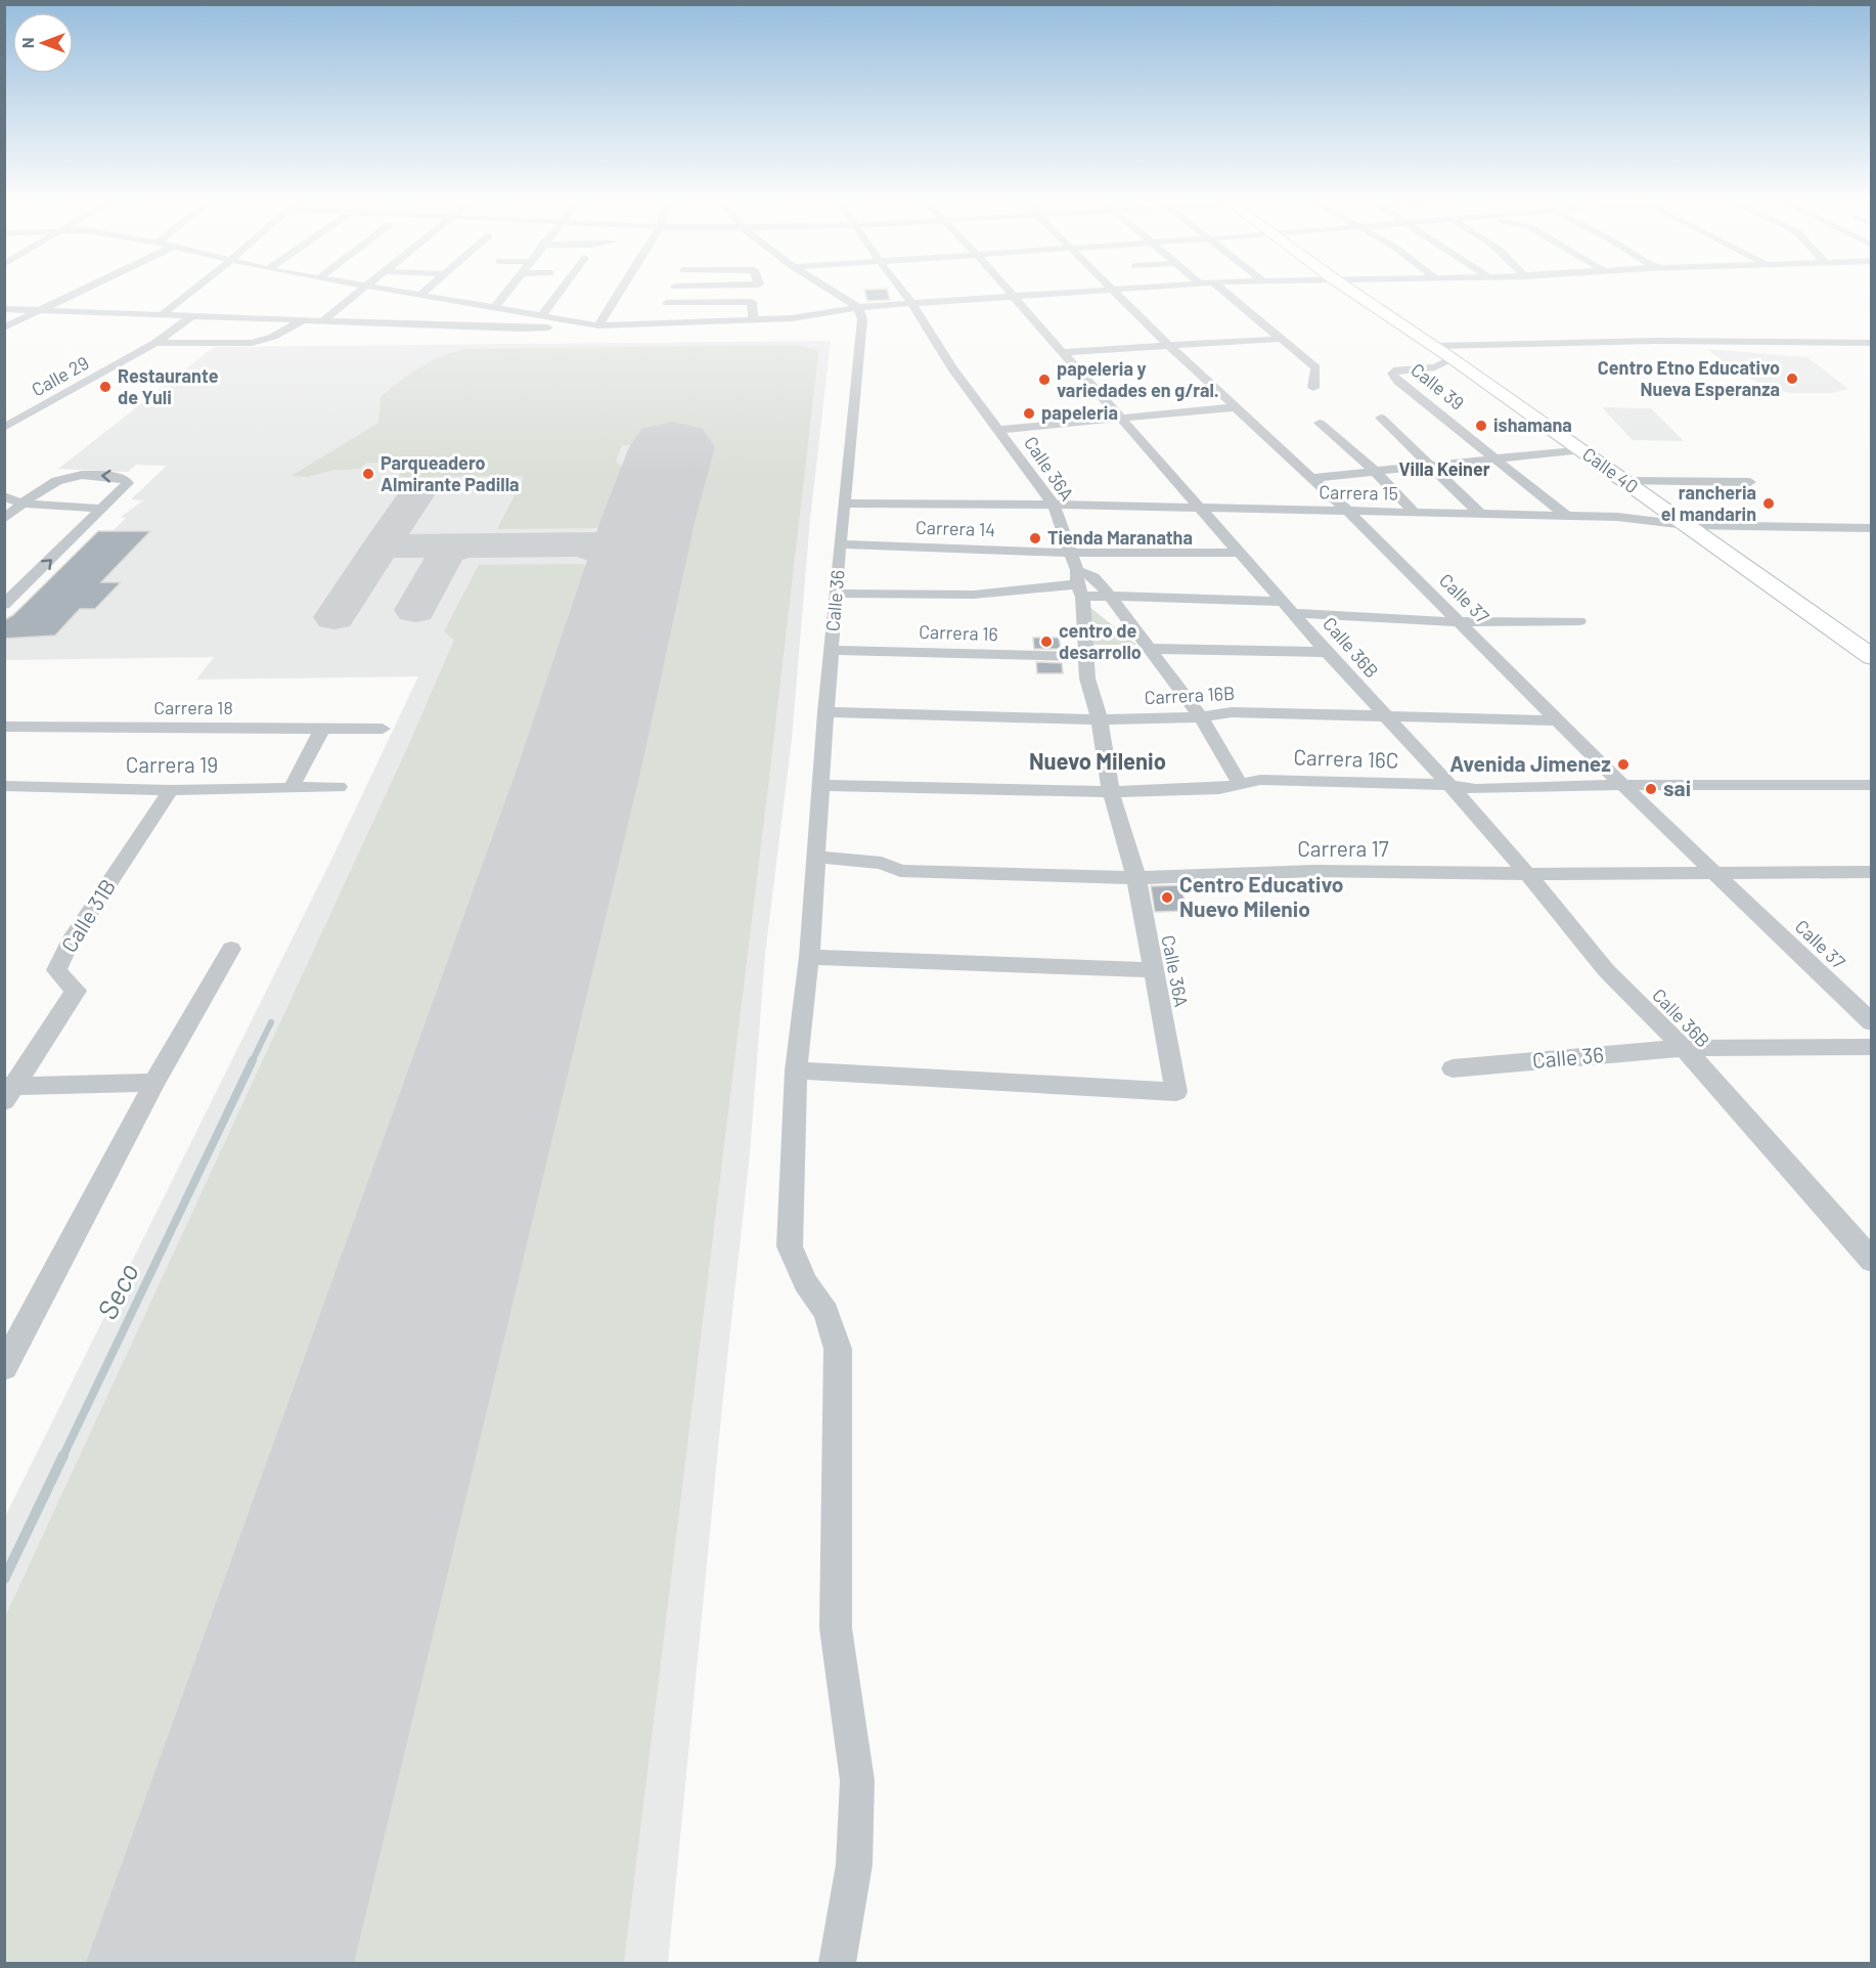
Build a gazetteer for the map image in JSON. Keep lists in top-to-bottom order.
{
  "streets": {
    "street": [
      "Calle 29",
      "Calle 39",
      "Calle 36A",
      "Calle 40",
      "Carrera 15",
      "Carrera 14",
      "Calle 37",
      "Calle 36",
      "Carrera 16",
      "Calle 36B",
      "Carrera 16B",
      "Carrera 18",
      "Carrera 16C",
      "Carrera 19",
      "Carrera 17",
      "Calle 31B"
    ]
  },
  "crossings": [
    ["Calle 39", "Calle 40"],
    ["Calle 39", "Carrera 15"],
    ["Calle 36A", "Carrera 15"],
    ["Calle 36A", "Carrera 14"],
    ["Calle 36A", "Calle 36"],
    ["Calle 36A", "Carrera 16"],
    ["Calle 36A", "Carrera 16B"],
    ["Calle 36A", "Carrera 16C"],
    ["Calle 36A", "Carrera 17"],
    ["Calle 40", "Carrera 15"],
    ["Carrera 15", "Calle 37"],
    ["Carrera 15", "Calle 36"],
    ["Carrera 15", "Calle 36B"],
    ["Carrera 14", "Calle 36"],
    ["Carrera 14", "Calle 36B"],
    ["Calle 37", "Carrera 16B"],
    ["Calle 37", "Carrera 16C"],
    ["Calle 37", "Carrera 17"],
    ["Calle 36", "Carrera 16"],
    ["Calle 36", "Calle 36B"],
    ["Calle 36", "Carrera 16B"],
    ["Calle 36", "Carrera 16C"],
    ["Calle 36", "Carrera 17"],
    ["Calle 36B", "Carrera 16B"],
    ["Calle 36B", "Carrera 16C"],
    ["Calle 36B", "Carrera 17"],
    ["Carrera 19", "Calle 31B"]
  ],
  "districts": ["Villa Keiner", "Nuevo Milenio"],
  "water": ["Seco"],
  "places": [
    "Centro Etno Educativo Nueva Esperanza",
    "papeleria y variedades en g/ral.",
    "Restaurante de Yuli",
    "papeleria",
    "ishamana",
    "Parqueadero Almirante Padilla",
    "rancheria el mandarin",
    "Tienda Maranatha",
    "centro de desarrollo",
    "Avenida Jimenez",
    "sai",
    "Centro Educativo Nuevo Milenio"
  ],
  "north": "left"
}
